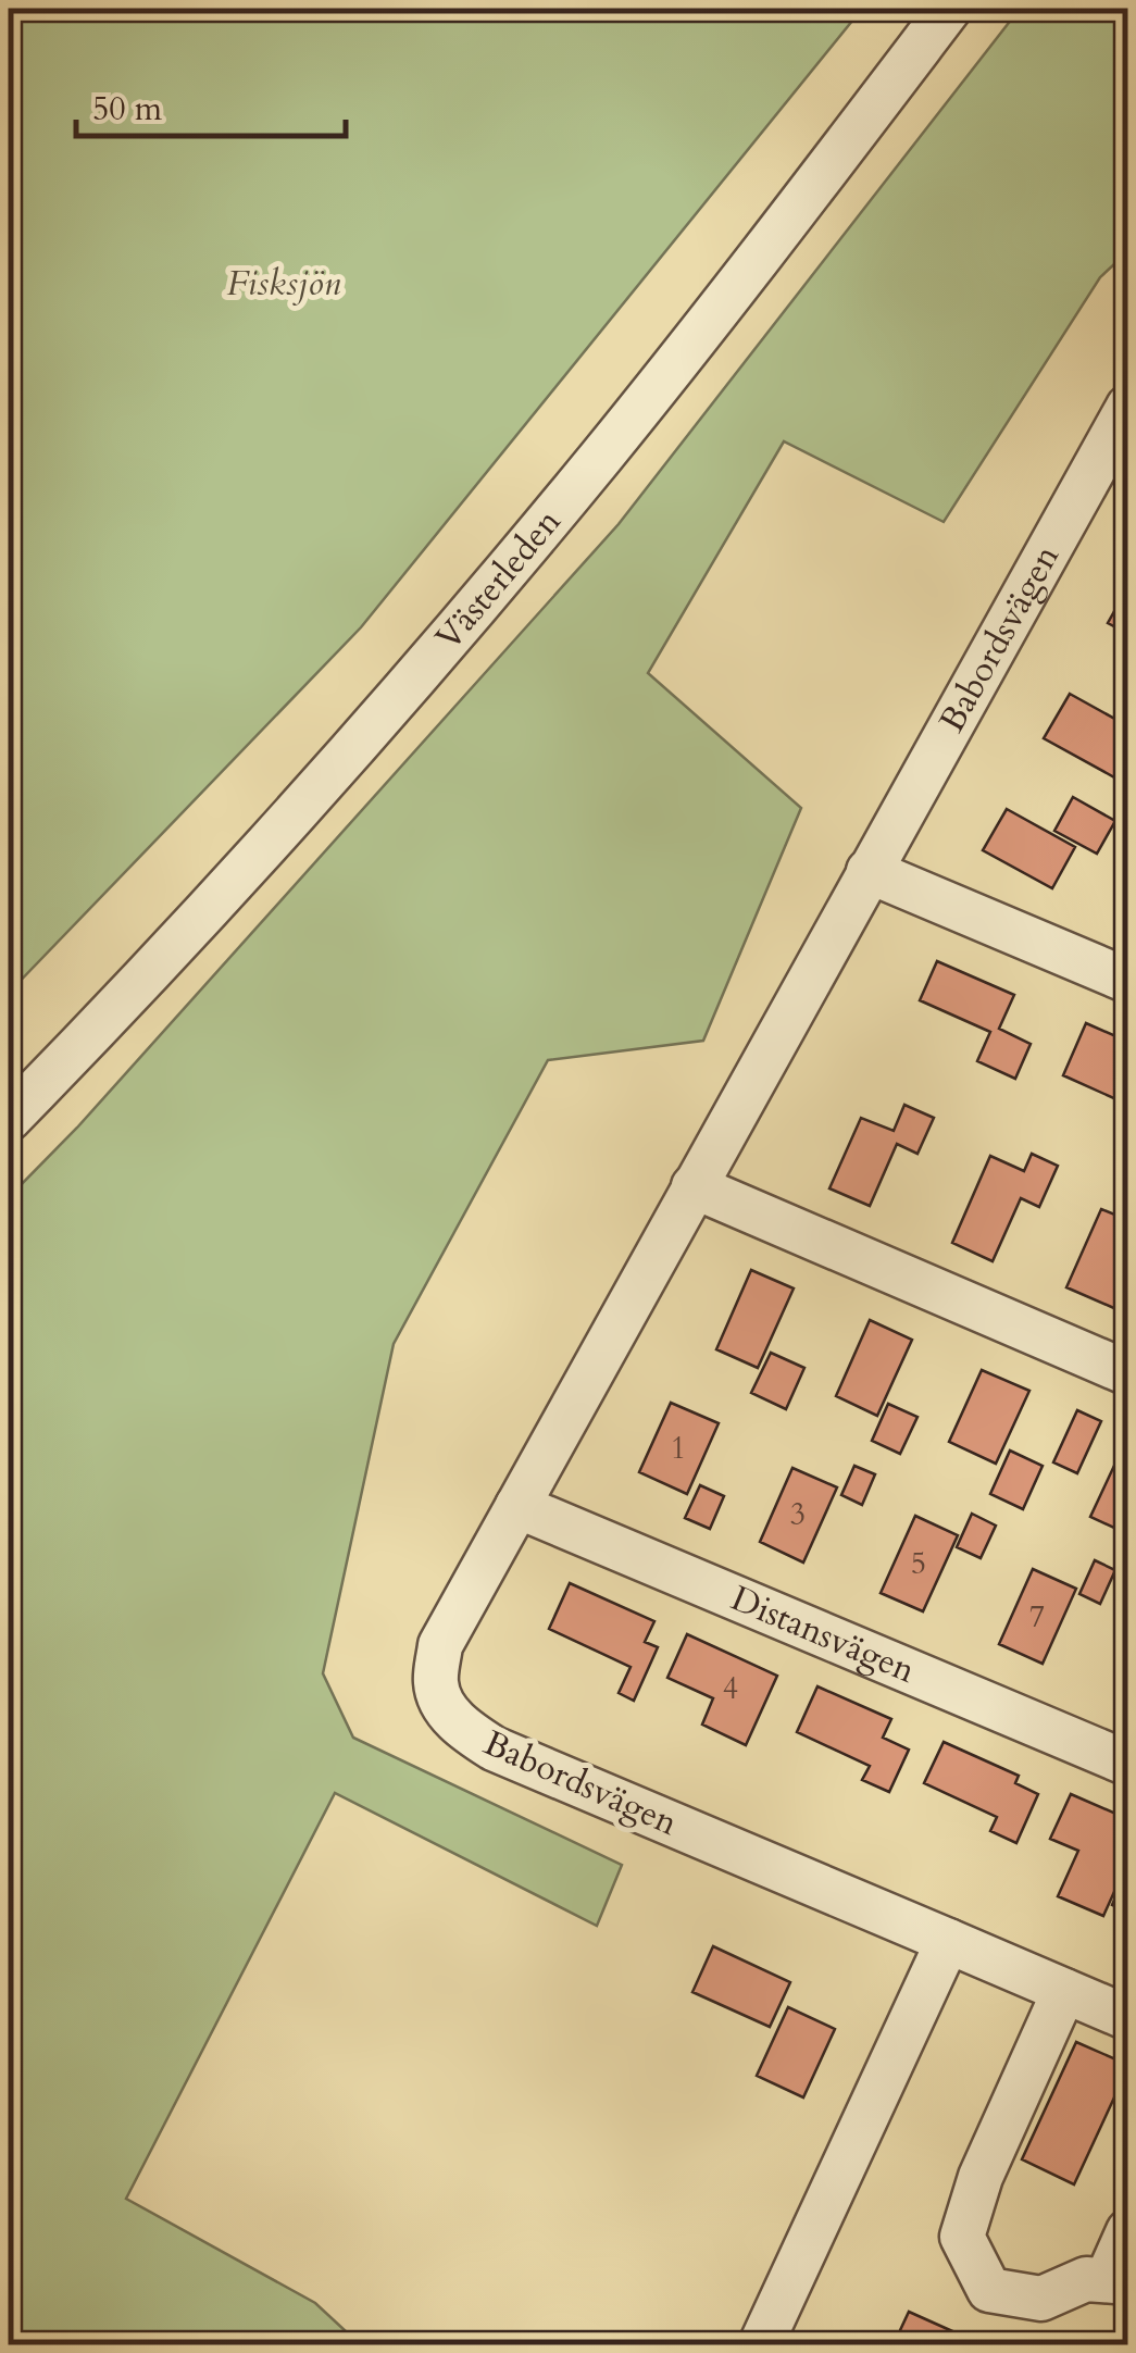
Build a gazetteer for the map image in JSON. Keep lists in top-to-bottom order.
{
  "streets": {
    "street": ["Västerleden", "Babordsvägen", "Distansvägen"]
  },
  "crossings": [
    ["Babordsvägen", "Distansvägen"]
  ],
  "parks": ["Fisksjön"],
  "house_numbers": [
    "1",
    "3",
    "5",
    "7",
    "4"
  ],
  "scale_bar": "50 m"
}
